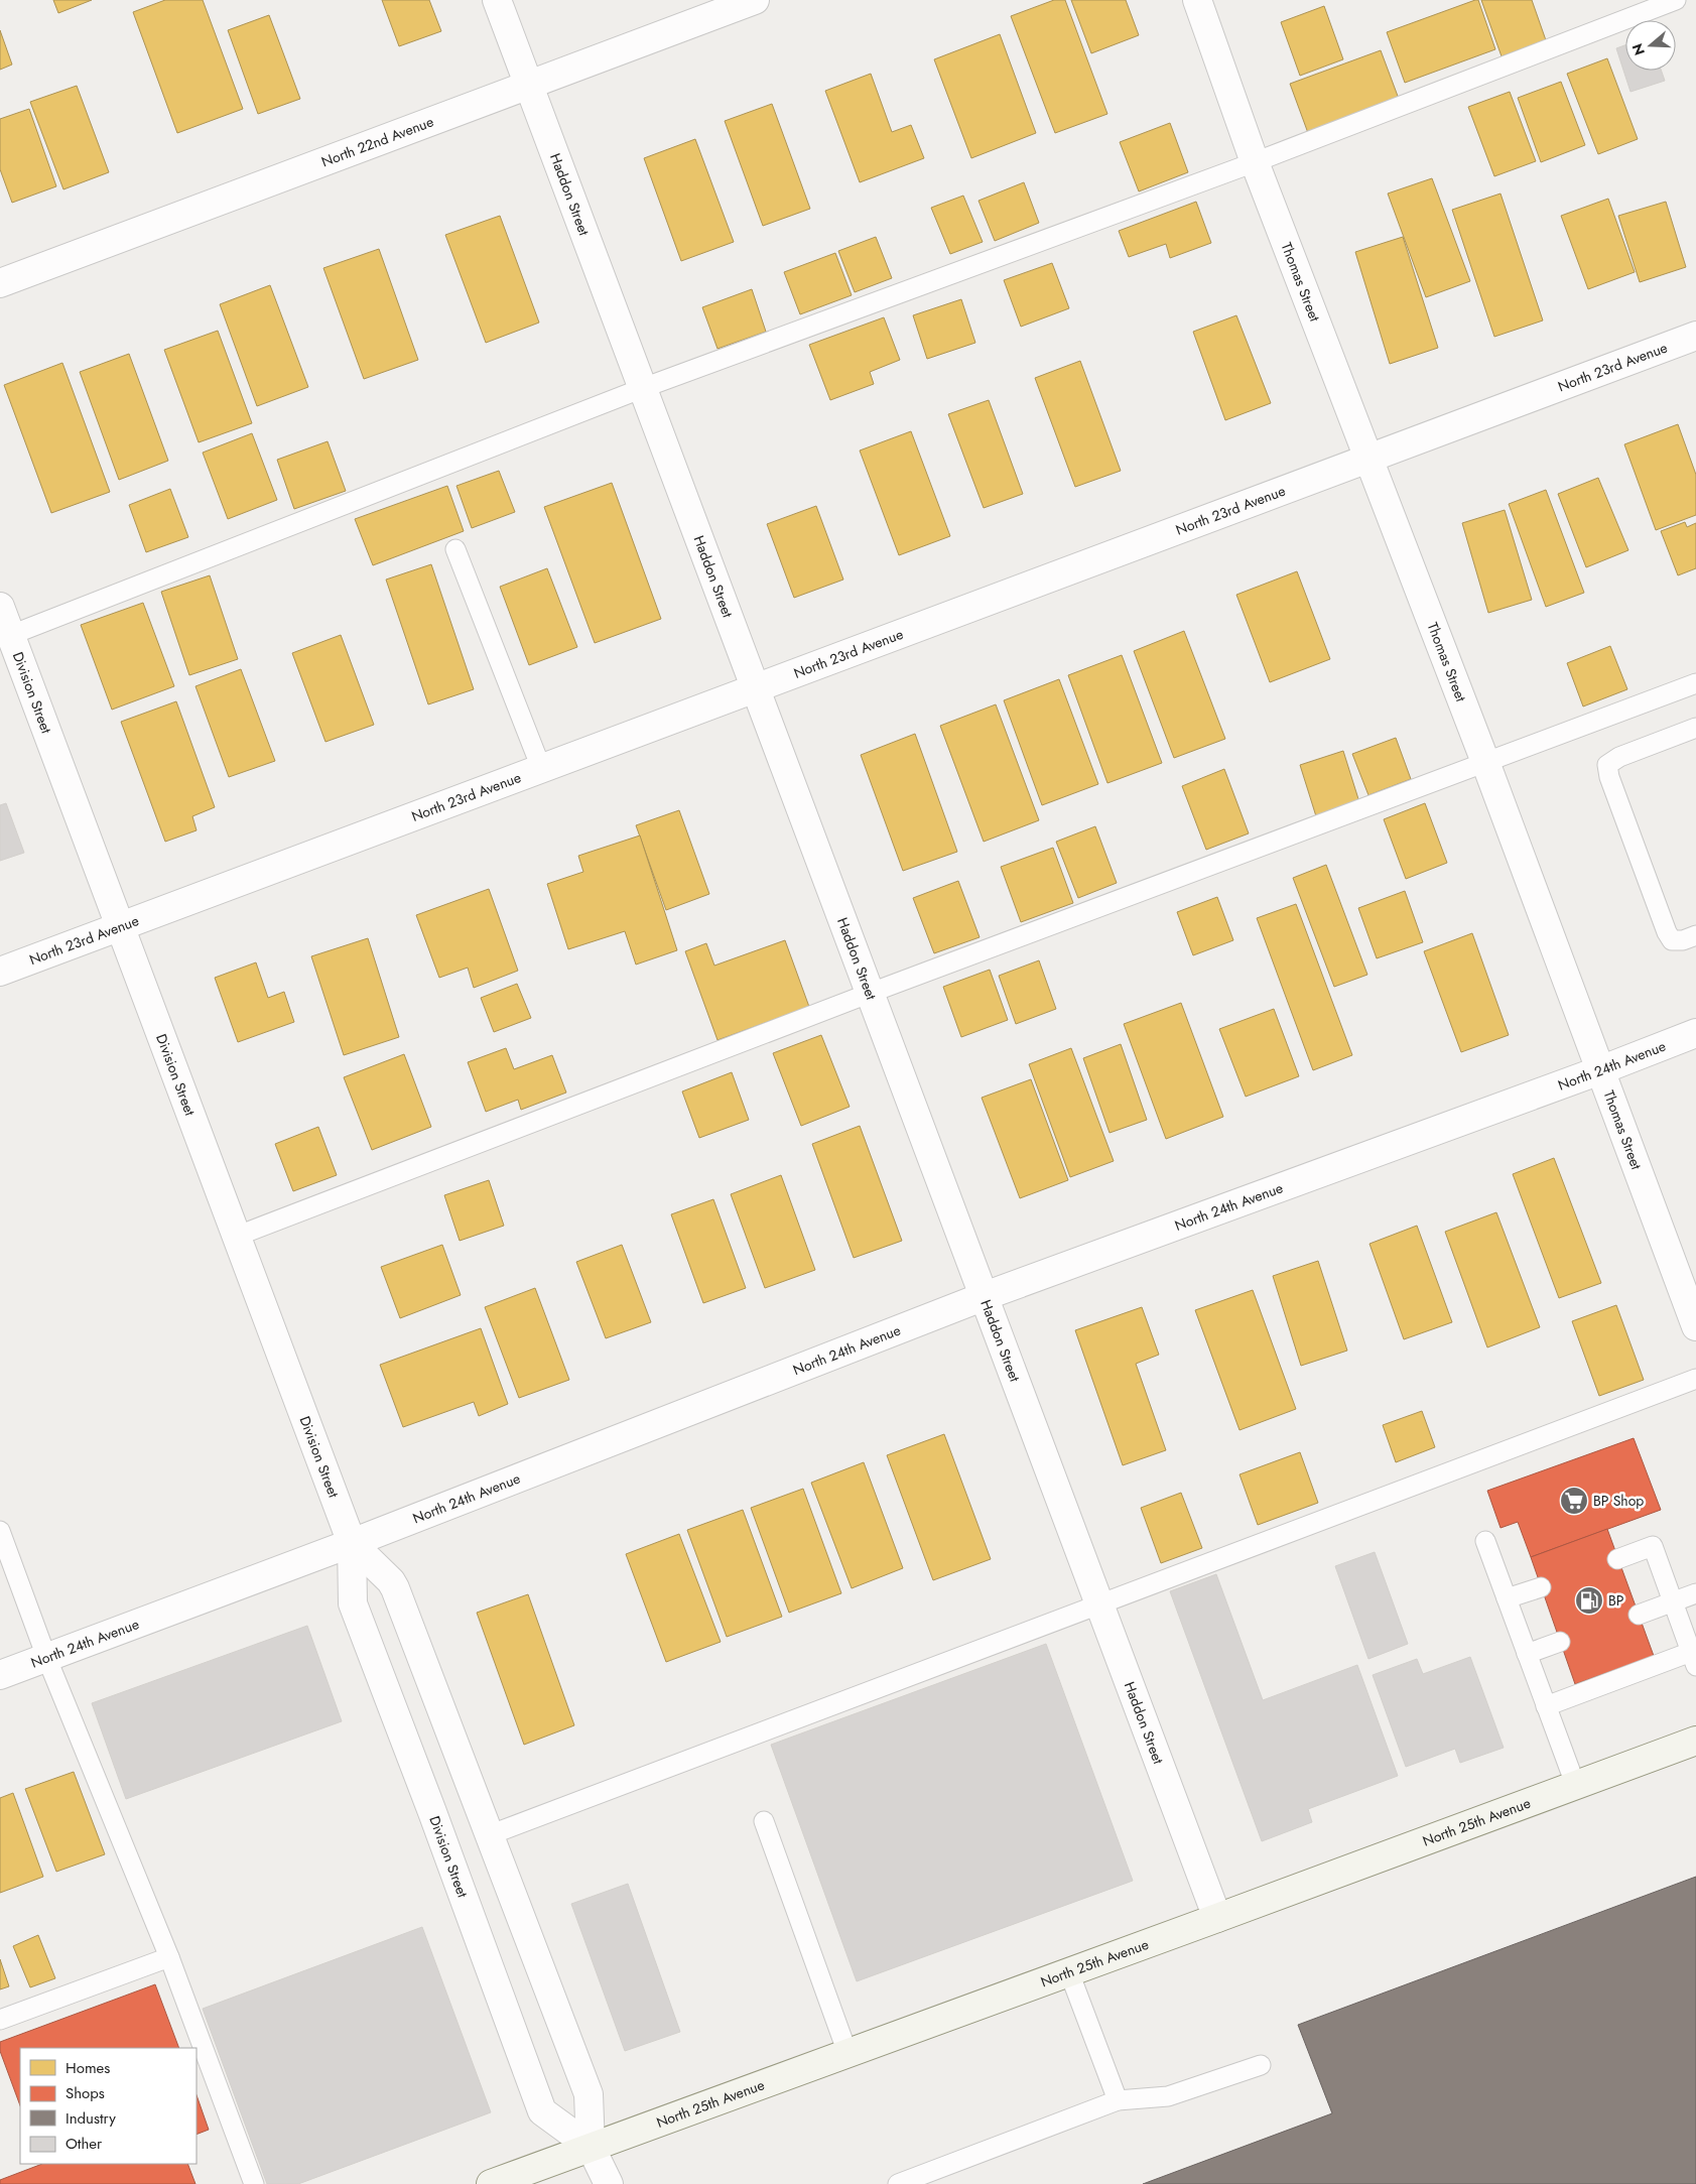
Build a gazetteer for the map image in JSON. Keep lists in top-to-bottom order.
{
  "streets": {
    "main road": ["North 25th Avenue"],
    "street": [
      "North 22nd Avenue",
      "Haddon Street",
      "Thomas Street",
      "North 23rd Avenue",
      "Division Street",
      "North 24th Avenue"
    ]
  },
  "crossings": [
    ["North 22nd Avenue", "Haddon Street"],
    ["Haddon Street", "North 23rd Avenue"],
    ["Haddon Street", "North 24th Avenue"],
    ["Haddon Street", "North 25th Avenue"],
    ["Thomas Street", "North 23rd Avenue"],
    ["Thomas Street", "North 24th Avenue"],
    ["North 23rd Avenue", "Division Street"],
    ["Division Street", "North 24th Avenue"],
    ["Division Street", "North 25th Avenue"]
  ],
  "places": {
    "supermarket": ["BP Shop"],
    "fuel station": ["BP"]
  },
  "legend": [
    "Homes",
    "Shops",
    "Industry",
    "Other"
  ],
  "north": "left"
}
